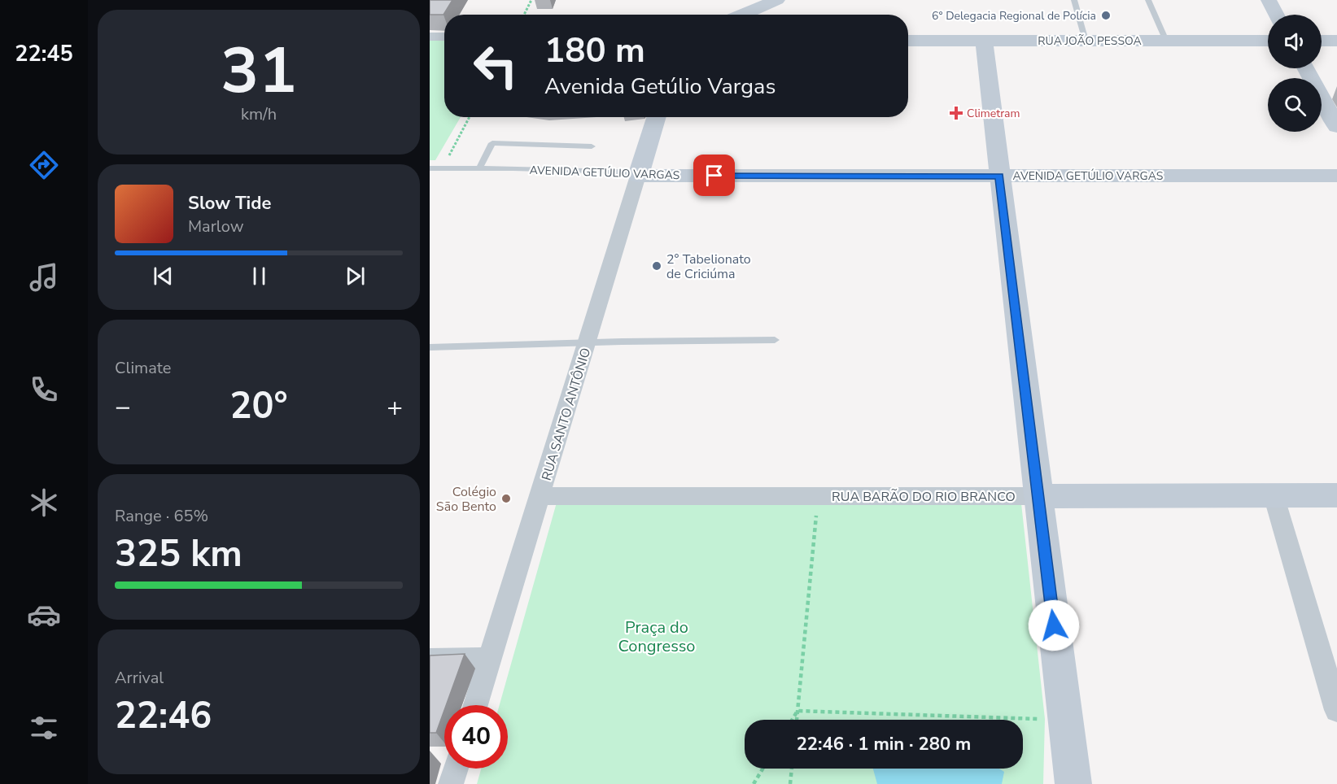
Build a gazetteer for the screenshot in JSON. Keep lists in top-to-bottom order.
{
  "streets": {
    "street": [
      "RUA JOÃO PESSOA",
      "AVENIDA GETÚLIO VARGAS",
      "RUA SANTO ANTÔNIO",
      "RUA BARÃO DO RIO BRANCO"
    ]
  },
  "crossings": [
    ["AVENIDA GETÚLIO VARGAS", "RUA SANTO ANTÔNIO"],
    ["RUA SANTO ANTÔNIO", "RUA BARÃO DO RIO BRANCO"]
  ],
  "parks": ["Praça do Congresso"],
  "places": {
    "other": ["6° Delegacia Regional de Polícia", "2° Tabelionato de Criciúma", "Colégio São Bento"],
    "health": ["Climetram"]
  },
  "page": {
    "tabs": "22:45",
    "tile": [
      ["31", "km/h"],
      "Climate",
      ["Range · 65%", "325 km"],
      ["Arrival", "22:46"]
    ],
    "turn": ["180 m", "Avenida Getúlio Vargas"],
    "song": ["Slow Tide", "Marlow"],
    "heat": ["−", "20°", "+"],
    "limit": "40",
    "trip": "22:46 · 1 min · 280 m"
  }
}
